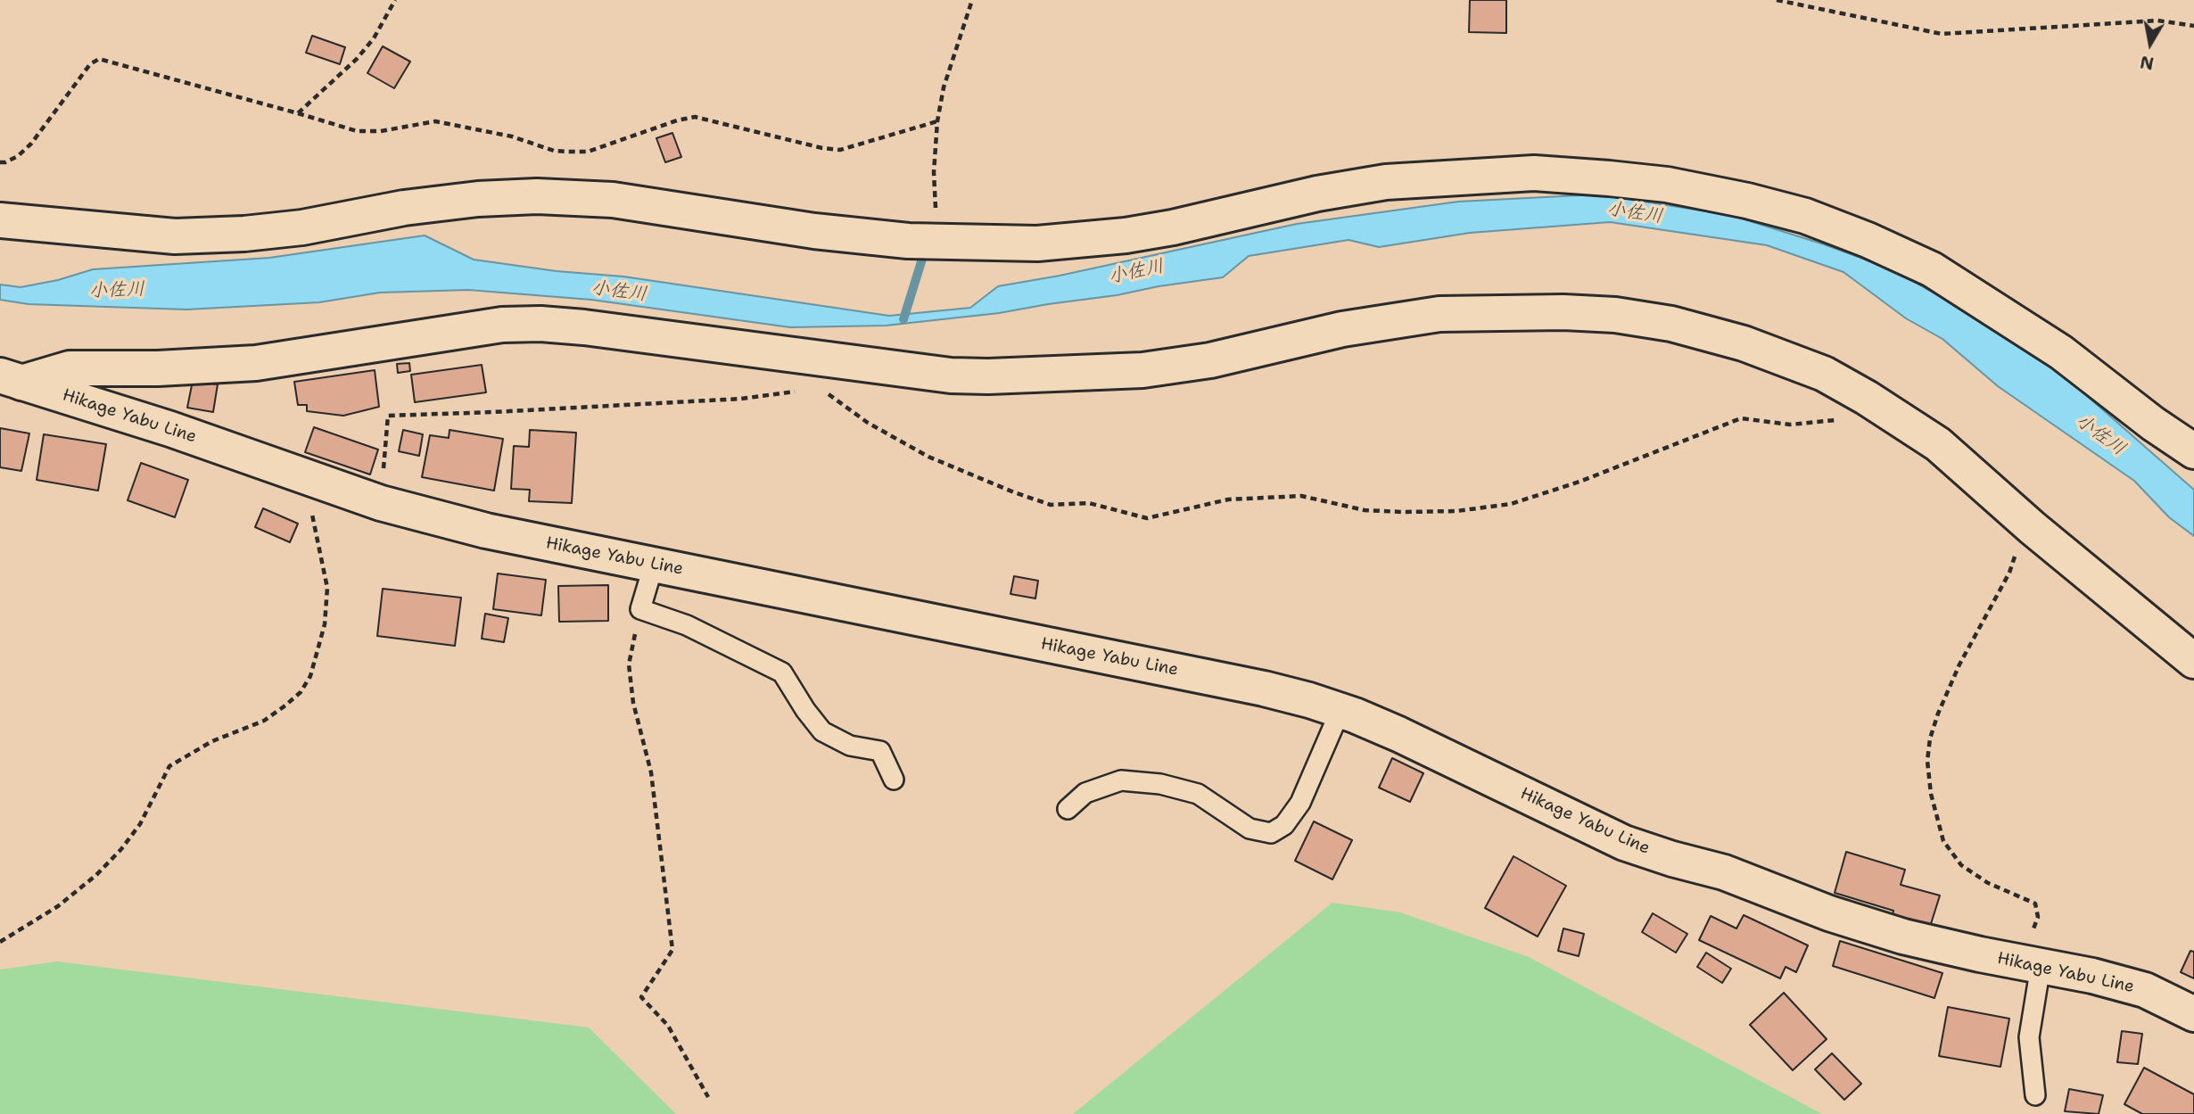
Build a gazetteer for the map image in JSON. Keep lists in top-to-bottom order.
{
  "streets": {
    "street": ["Hikage Yabu Line"]
  },
  "water": ["小佐川"],
  "north": "bottom"
}
